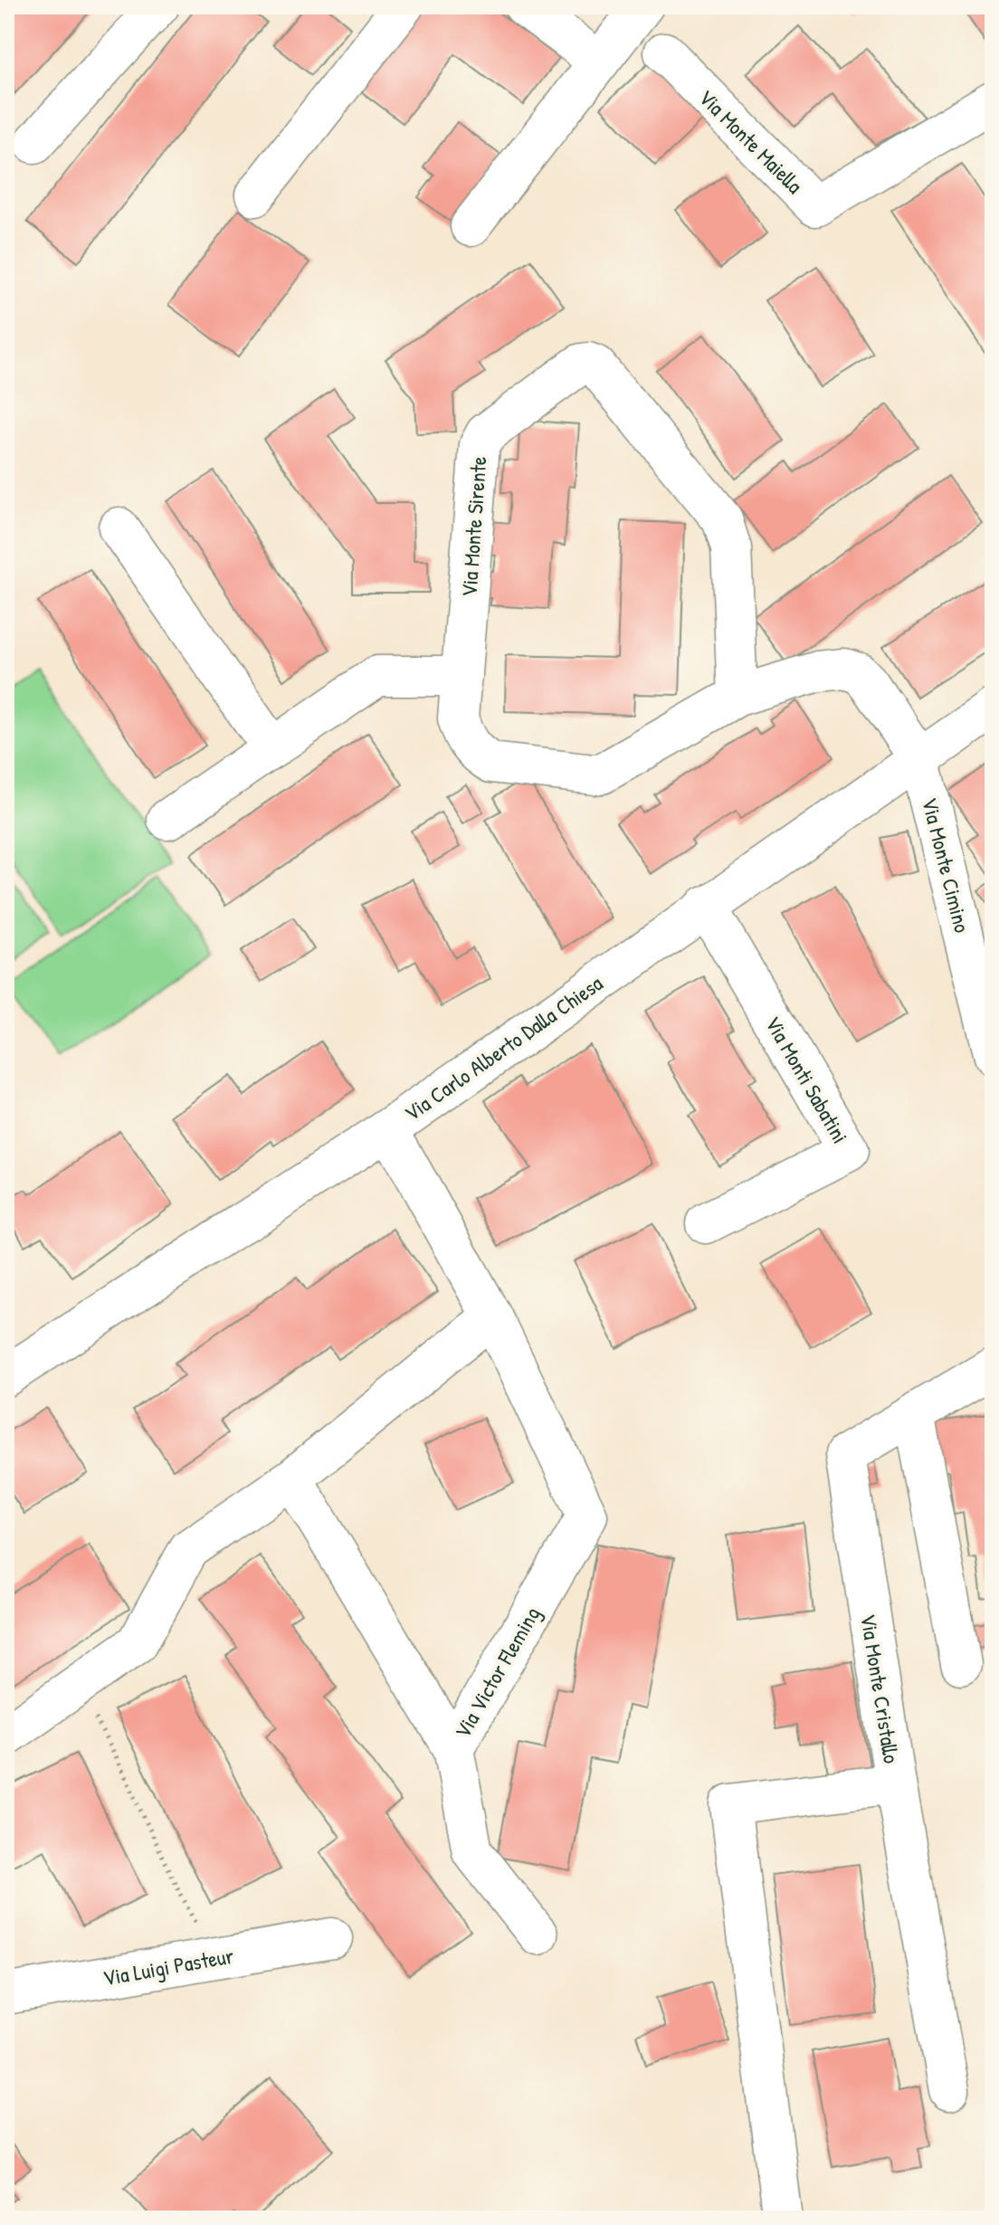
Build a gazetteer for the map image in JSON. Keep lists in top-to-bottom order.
{
  "streets": {
    "street": [
      "Via Monte Maiella",
      "Via Monte Sirente",
      "Via Monte Cimino",
      "Via Carlo Alberto Dalla Chiesa",
      "Via Monti Sabatini",
      "Via Victor Fleming",
      "Via Monte Cristallo",
      "Via Luigi Pasteur"
    ]
  },
  "crossings": [
    ["Via Monte Sirente", "Via Monte Cimino"],
    ["Via Monte Sirente", "Via Carlo Alberto Dalla Chiesa"],
    ["Via Monte Cimino", "Via Carlo Alberto Dalla Chiesa"],
    ["Via Carlo Alberto Dalla Chiesa", "Via Monti Sabatini"],
    ["Via Carlo Alberto Dalla Chiesa", "Via Victor Fleming"]
  ]
}
